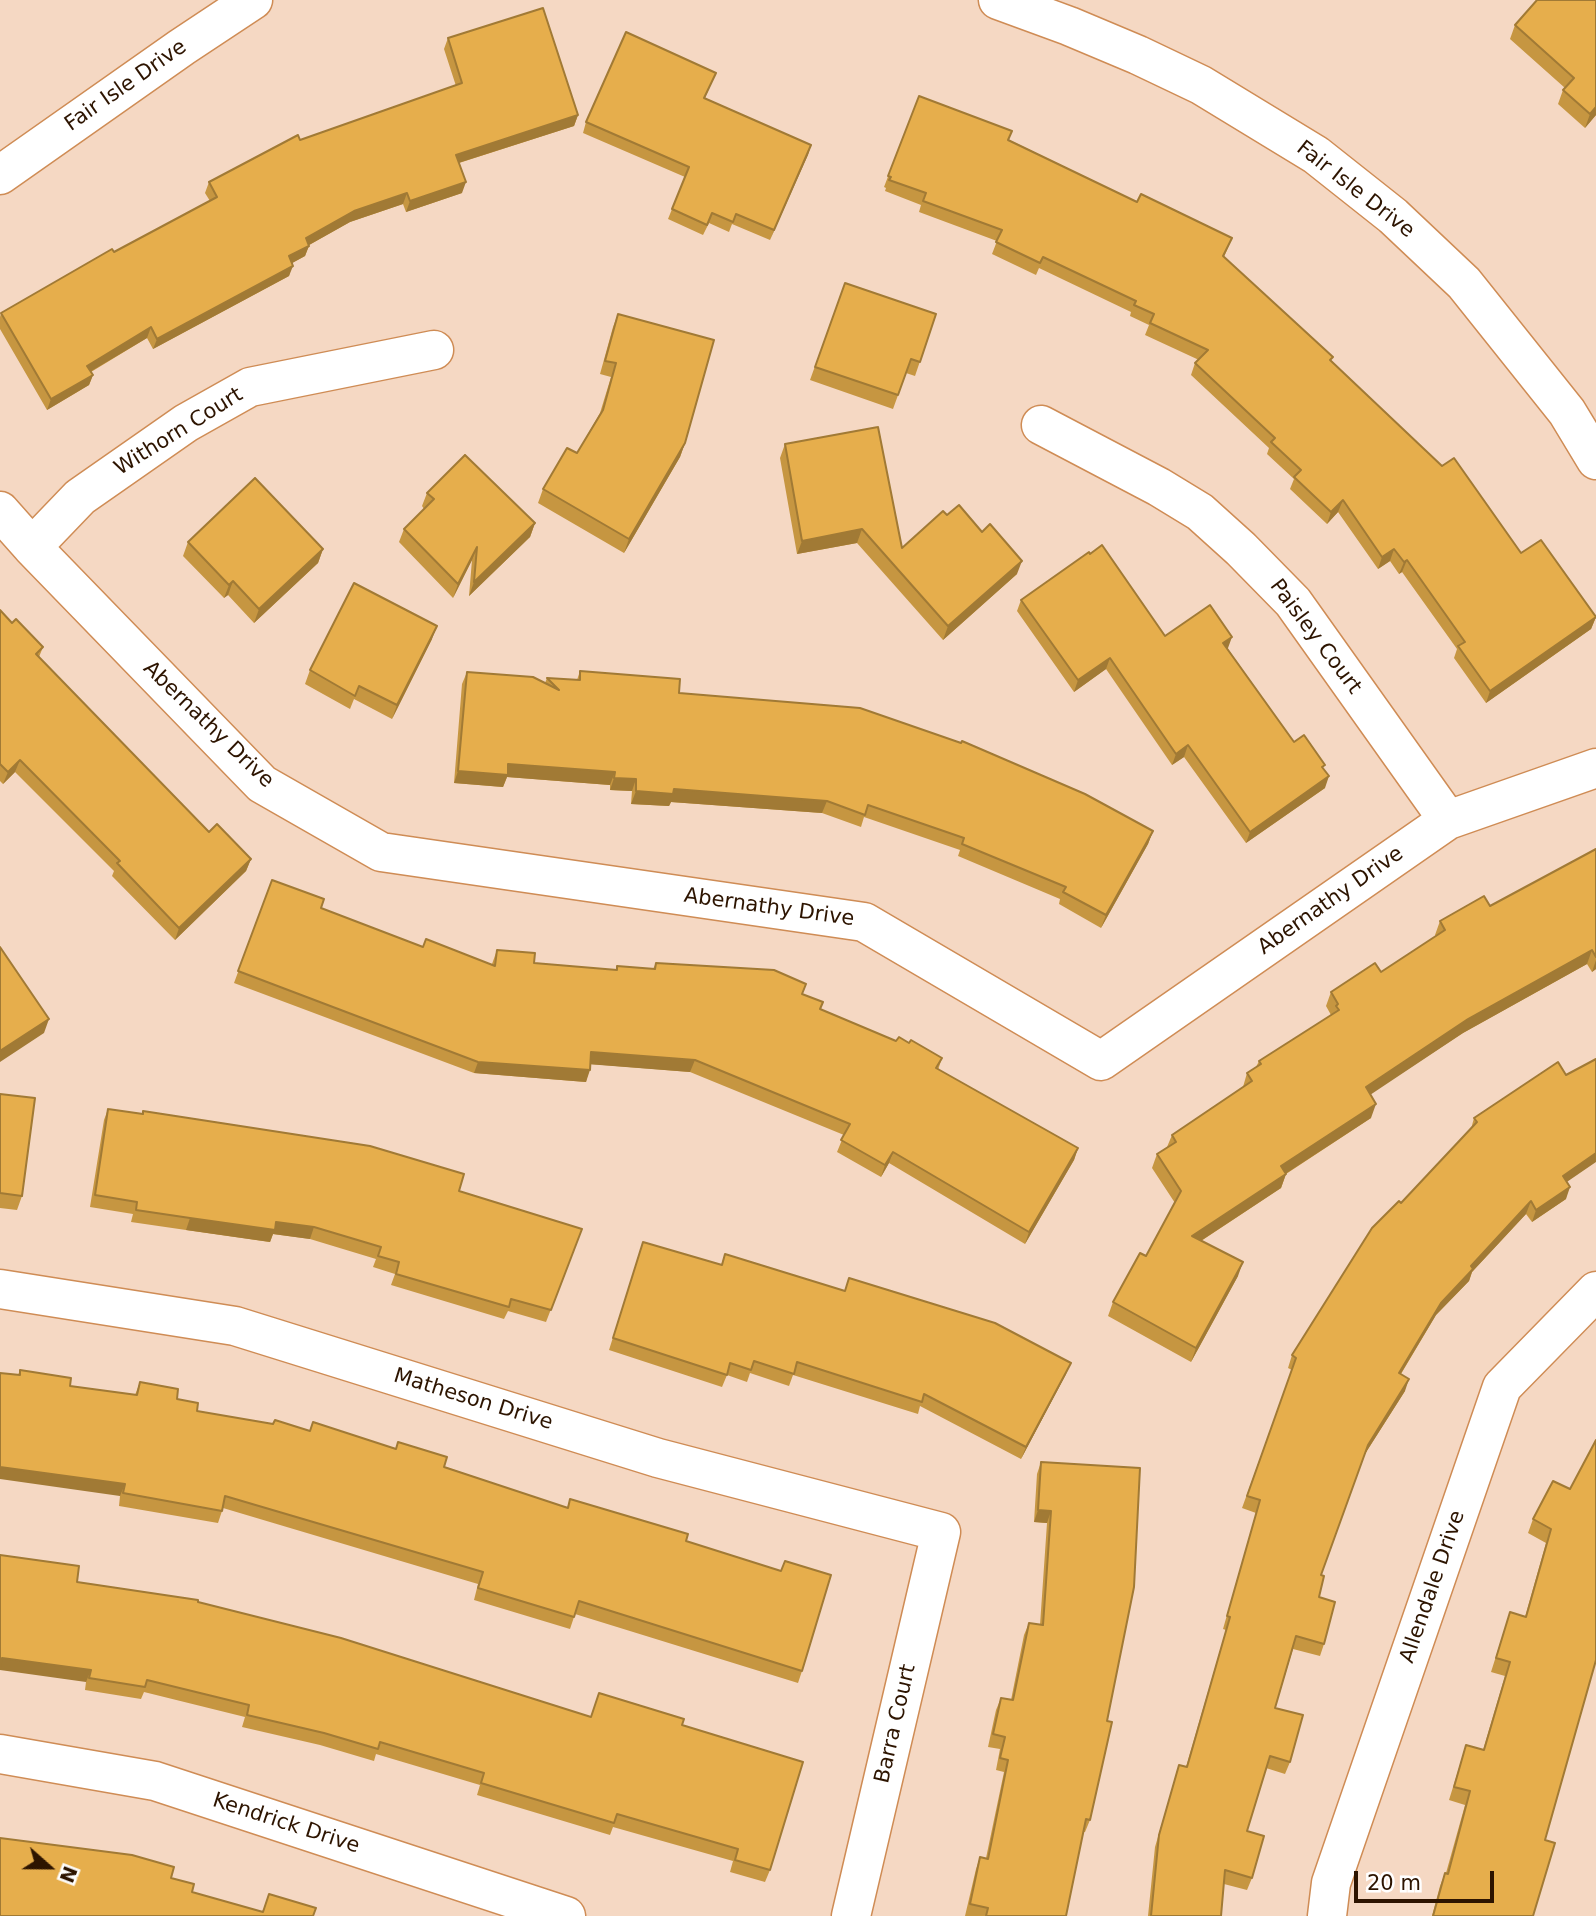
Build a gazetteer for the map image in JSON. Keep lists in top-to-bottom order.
{
  "streets": {
    "street": [
      "Fair Isle Drive",
      "Withorn Court",
      "Paisley Court",
      "Abernathy Drive",
      "Matheson Drive",
      "Allendale Drive",
      "Barra Court",
      "Kendrick Drive"
    ]
  },
  "crossings": [
    ["Withorn Court", "Abernathy Drive"],
    ["Paisley Court", "Abernathy Drive"],
    ["Matheson Drive", "Barra Court"]
  ],
  "scale_bar": "20 m",
  "north": "right"
}
